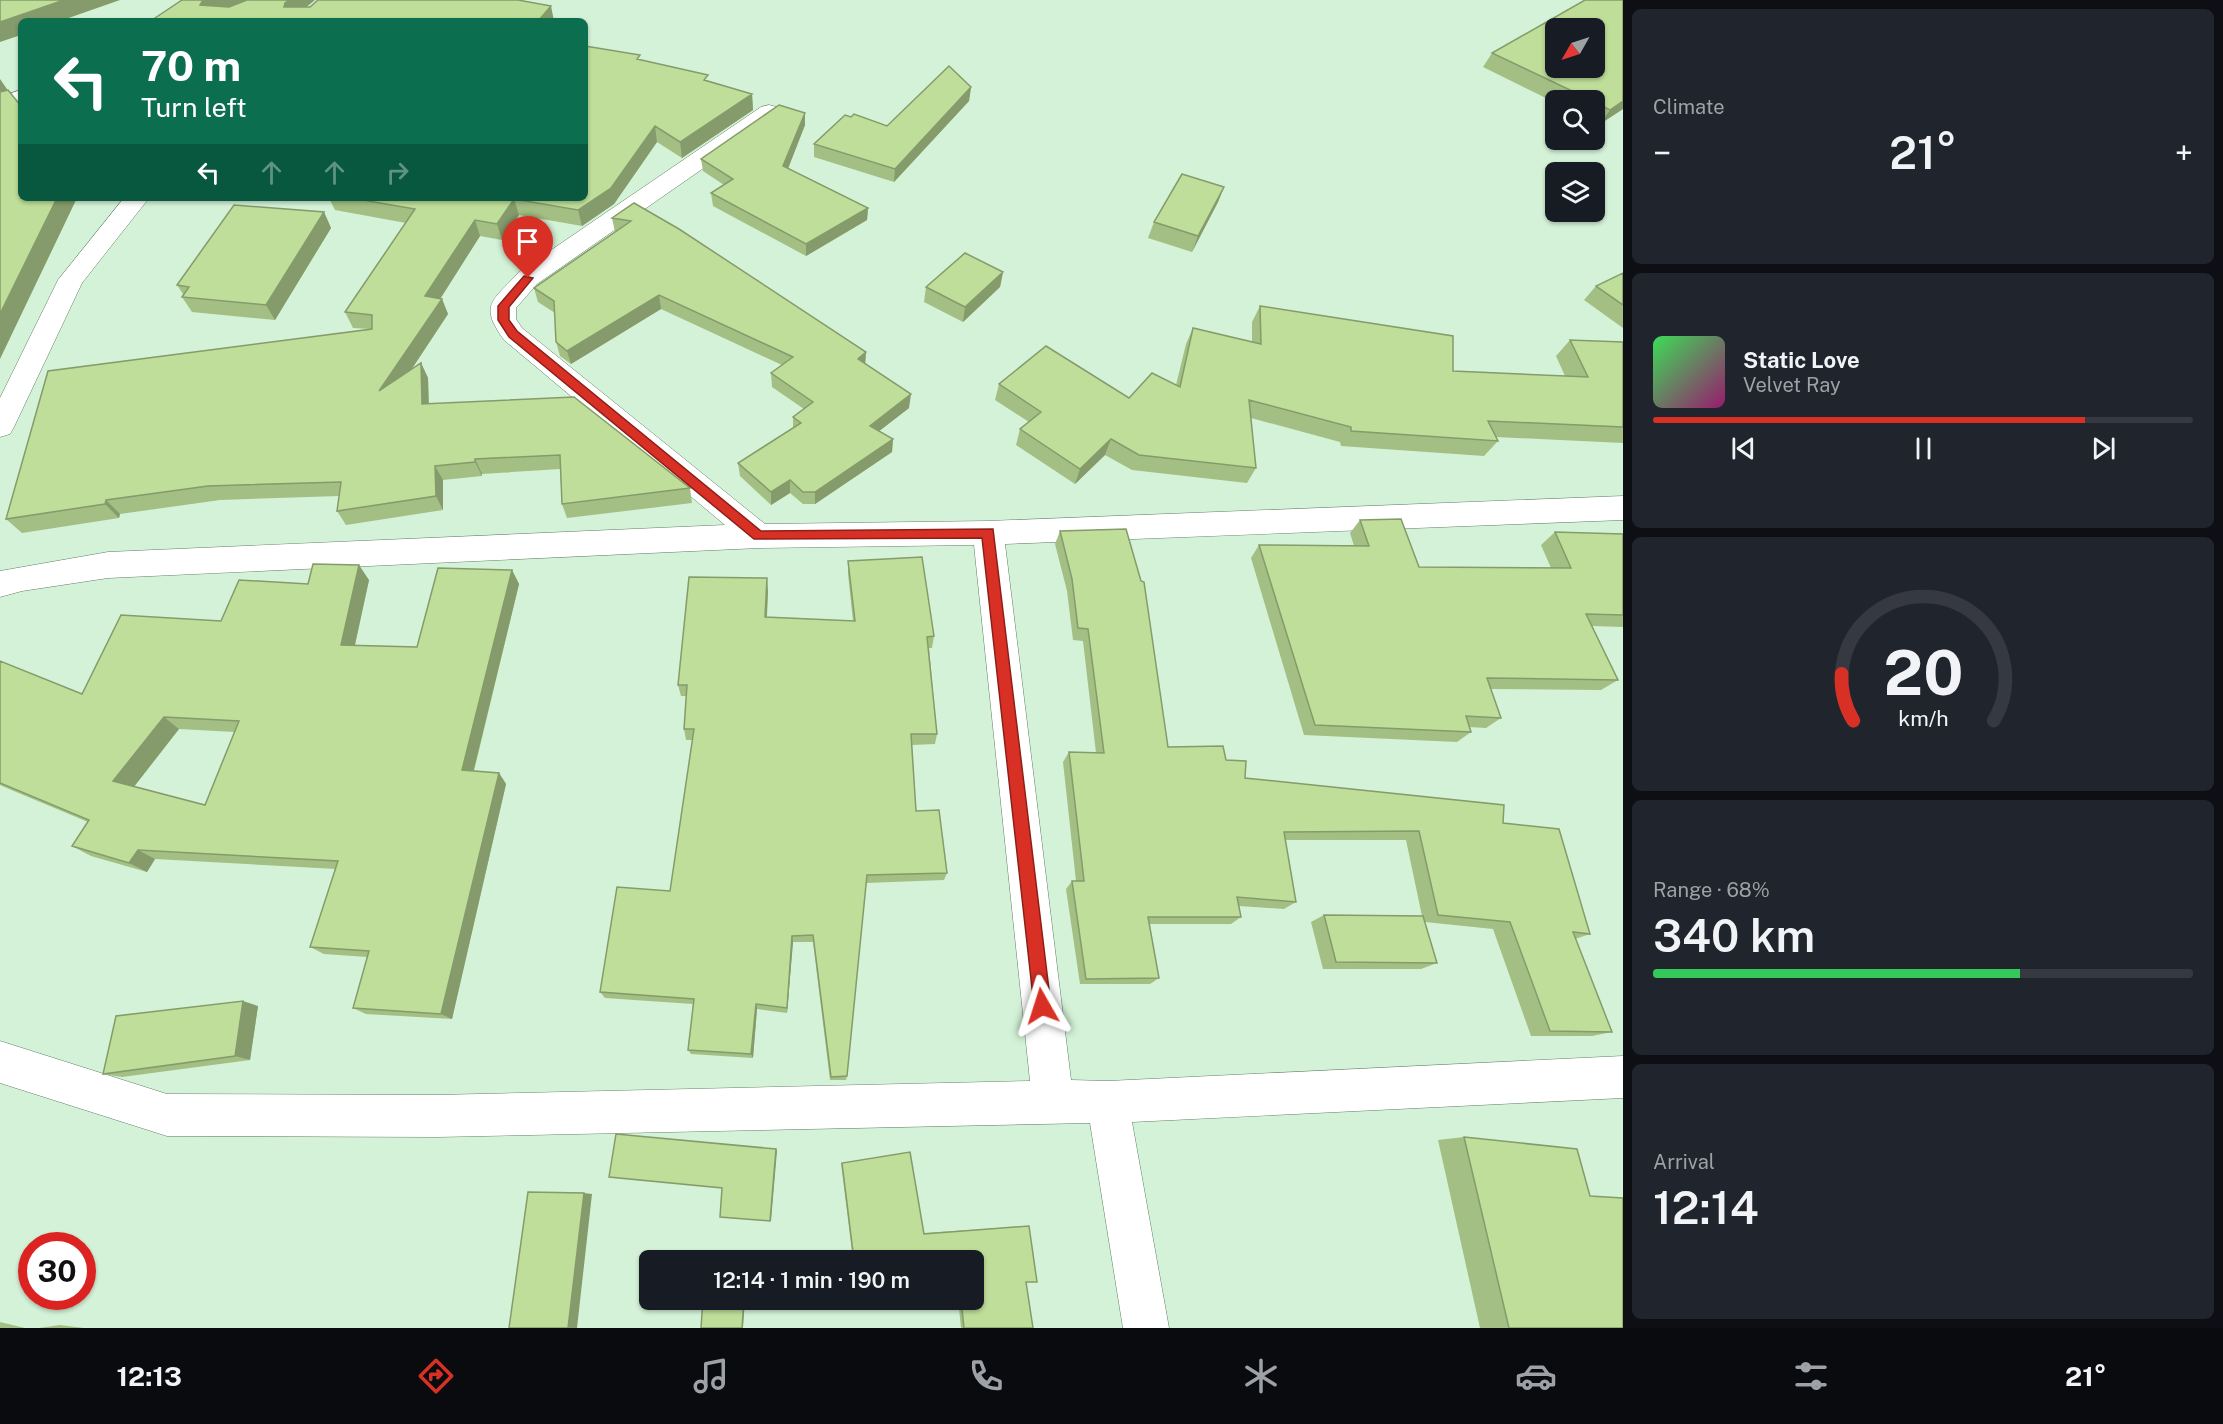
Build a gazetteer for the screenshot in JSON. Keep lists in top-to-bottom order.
{
  "north": "bottom left",
  "page": {
    "tile": [
      "Climate",
      ["Range · 68%", "340 km"],
      ["Arrival", "12:14"]
    ],
    "turn": ["70 m", "Turn left"],
    "heat": ["−", "21°", "+"],
    "song": ["Static Love", "Velvet Ray"],
    "limit": "30",
    "trip": "12:14 · 1 min · 190 m",
    "tabs": ["12:13", "21°"],
    "gauge": ["20", "km/h"]
  }
}
